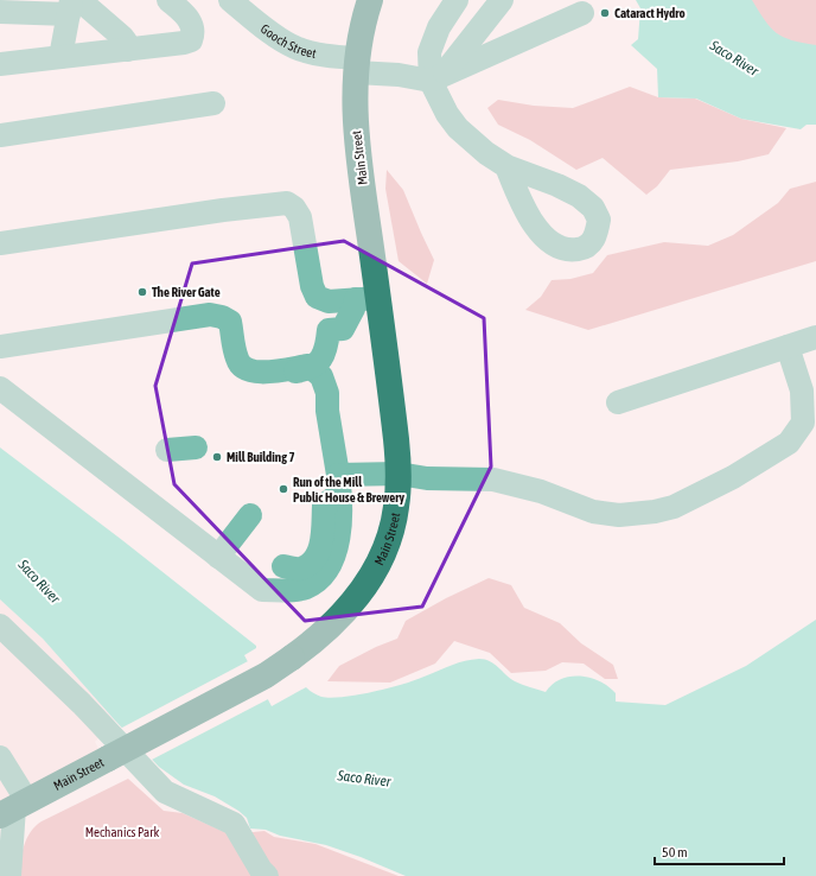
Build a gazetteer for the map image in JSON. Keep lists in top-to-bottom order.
{
  "streets": {
    "main road": ["Main Street"],
    "street": ["Gooch Street"]
  },
  "crossings": [
    ["Gooch Street", "Main Street"]
  ],
  "water": ["Saco River"],
  "parks": ["Mechanics Park"],
  "places": [
    "Cataract Hydro",
    "The River Gate",
    "Mill Building 7",
    "Run of the Mill Public House & Brewery"
  ],
  "scale_bar": "50 m"
}
